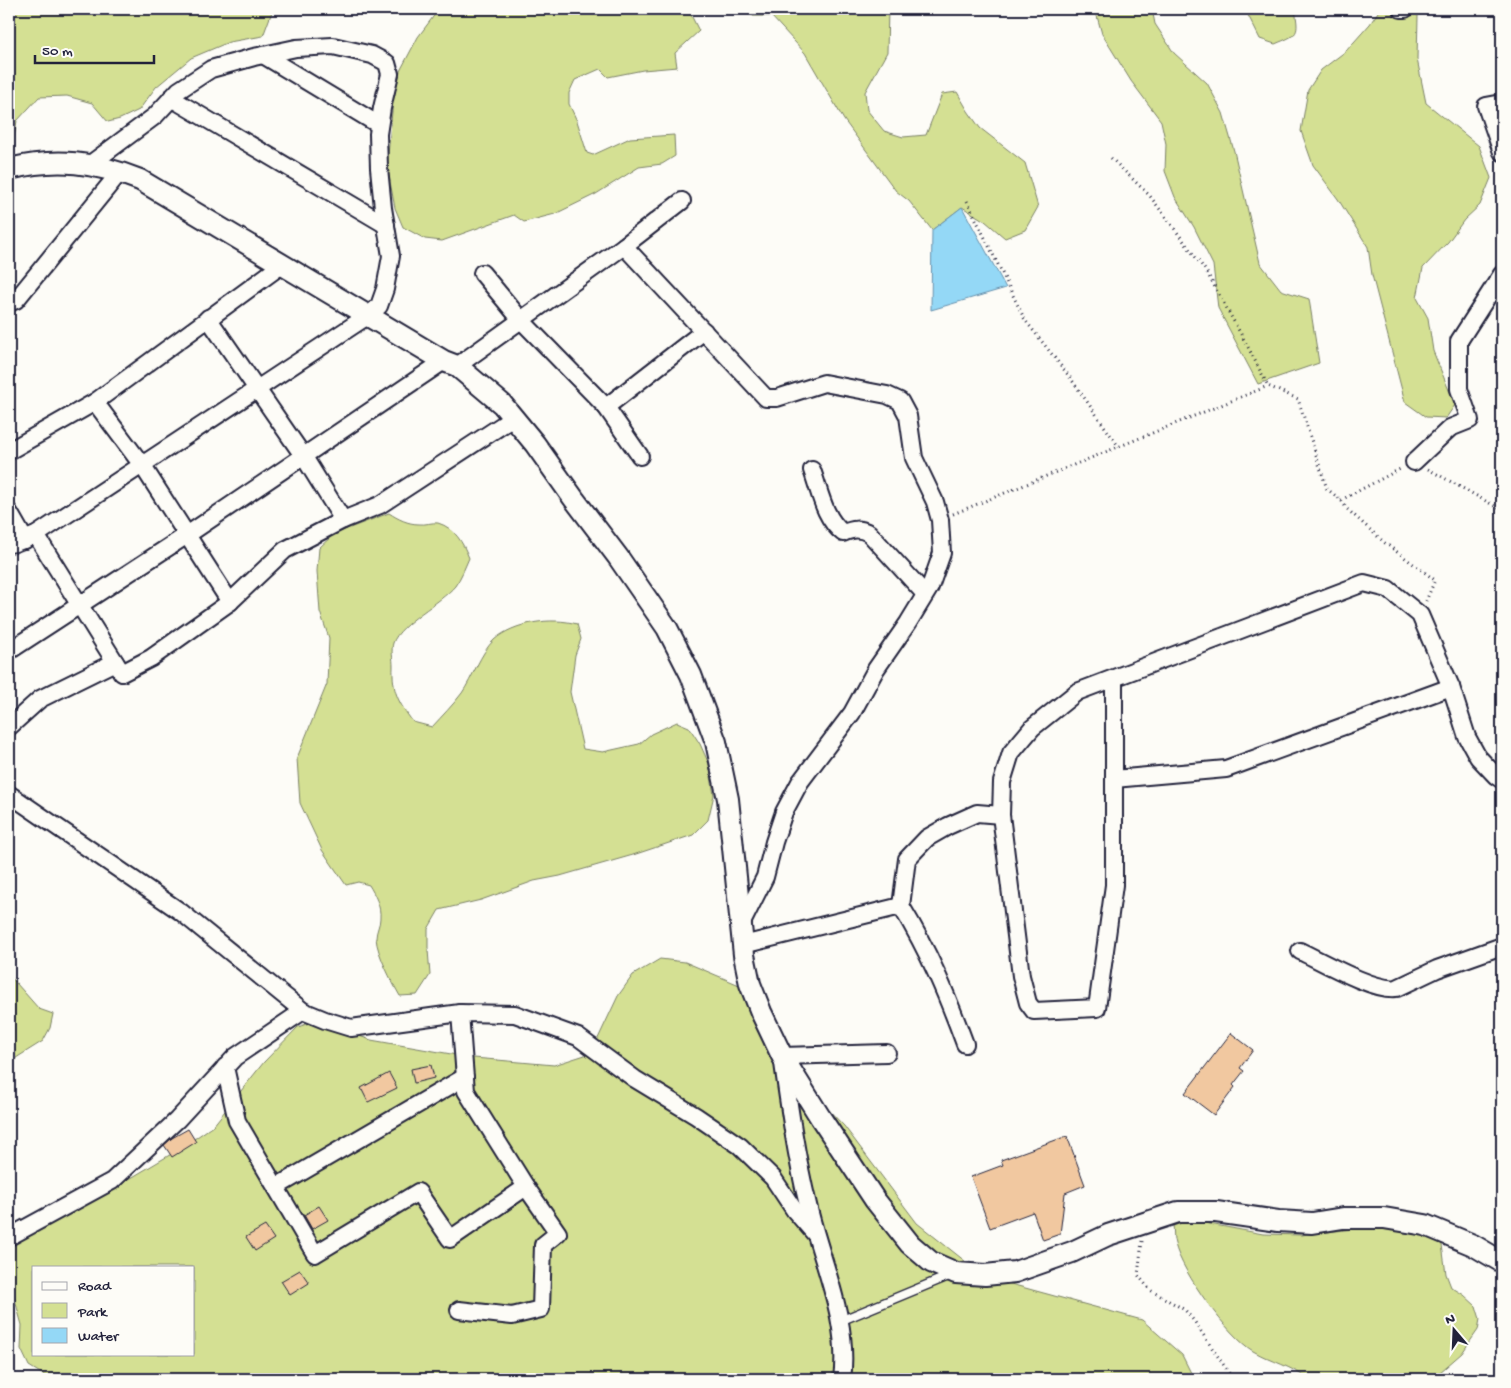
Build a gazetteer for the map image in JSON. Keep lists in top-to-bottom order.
{
  "legend": ["Road", "Park", "Water"],
  "scale_bar": "50 m",
  "north": "top"
}
